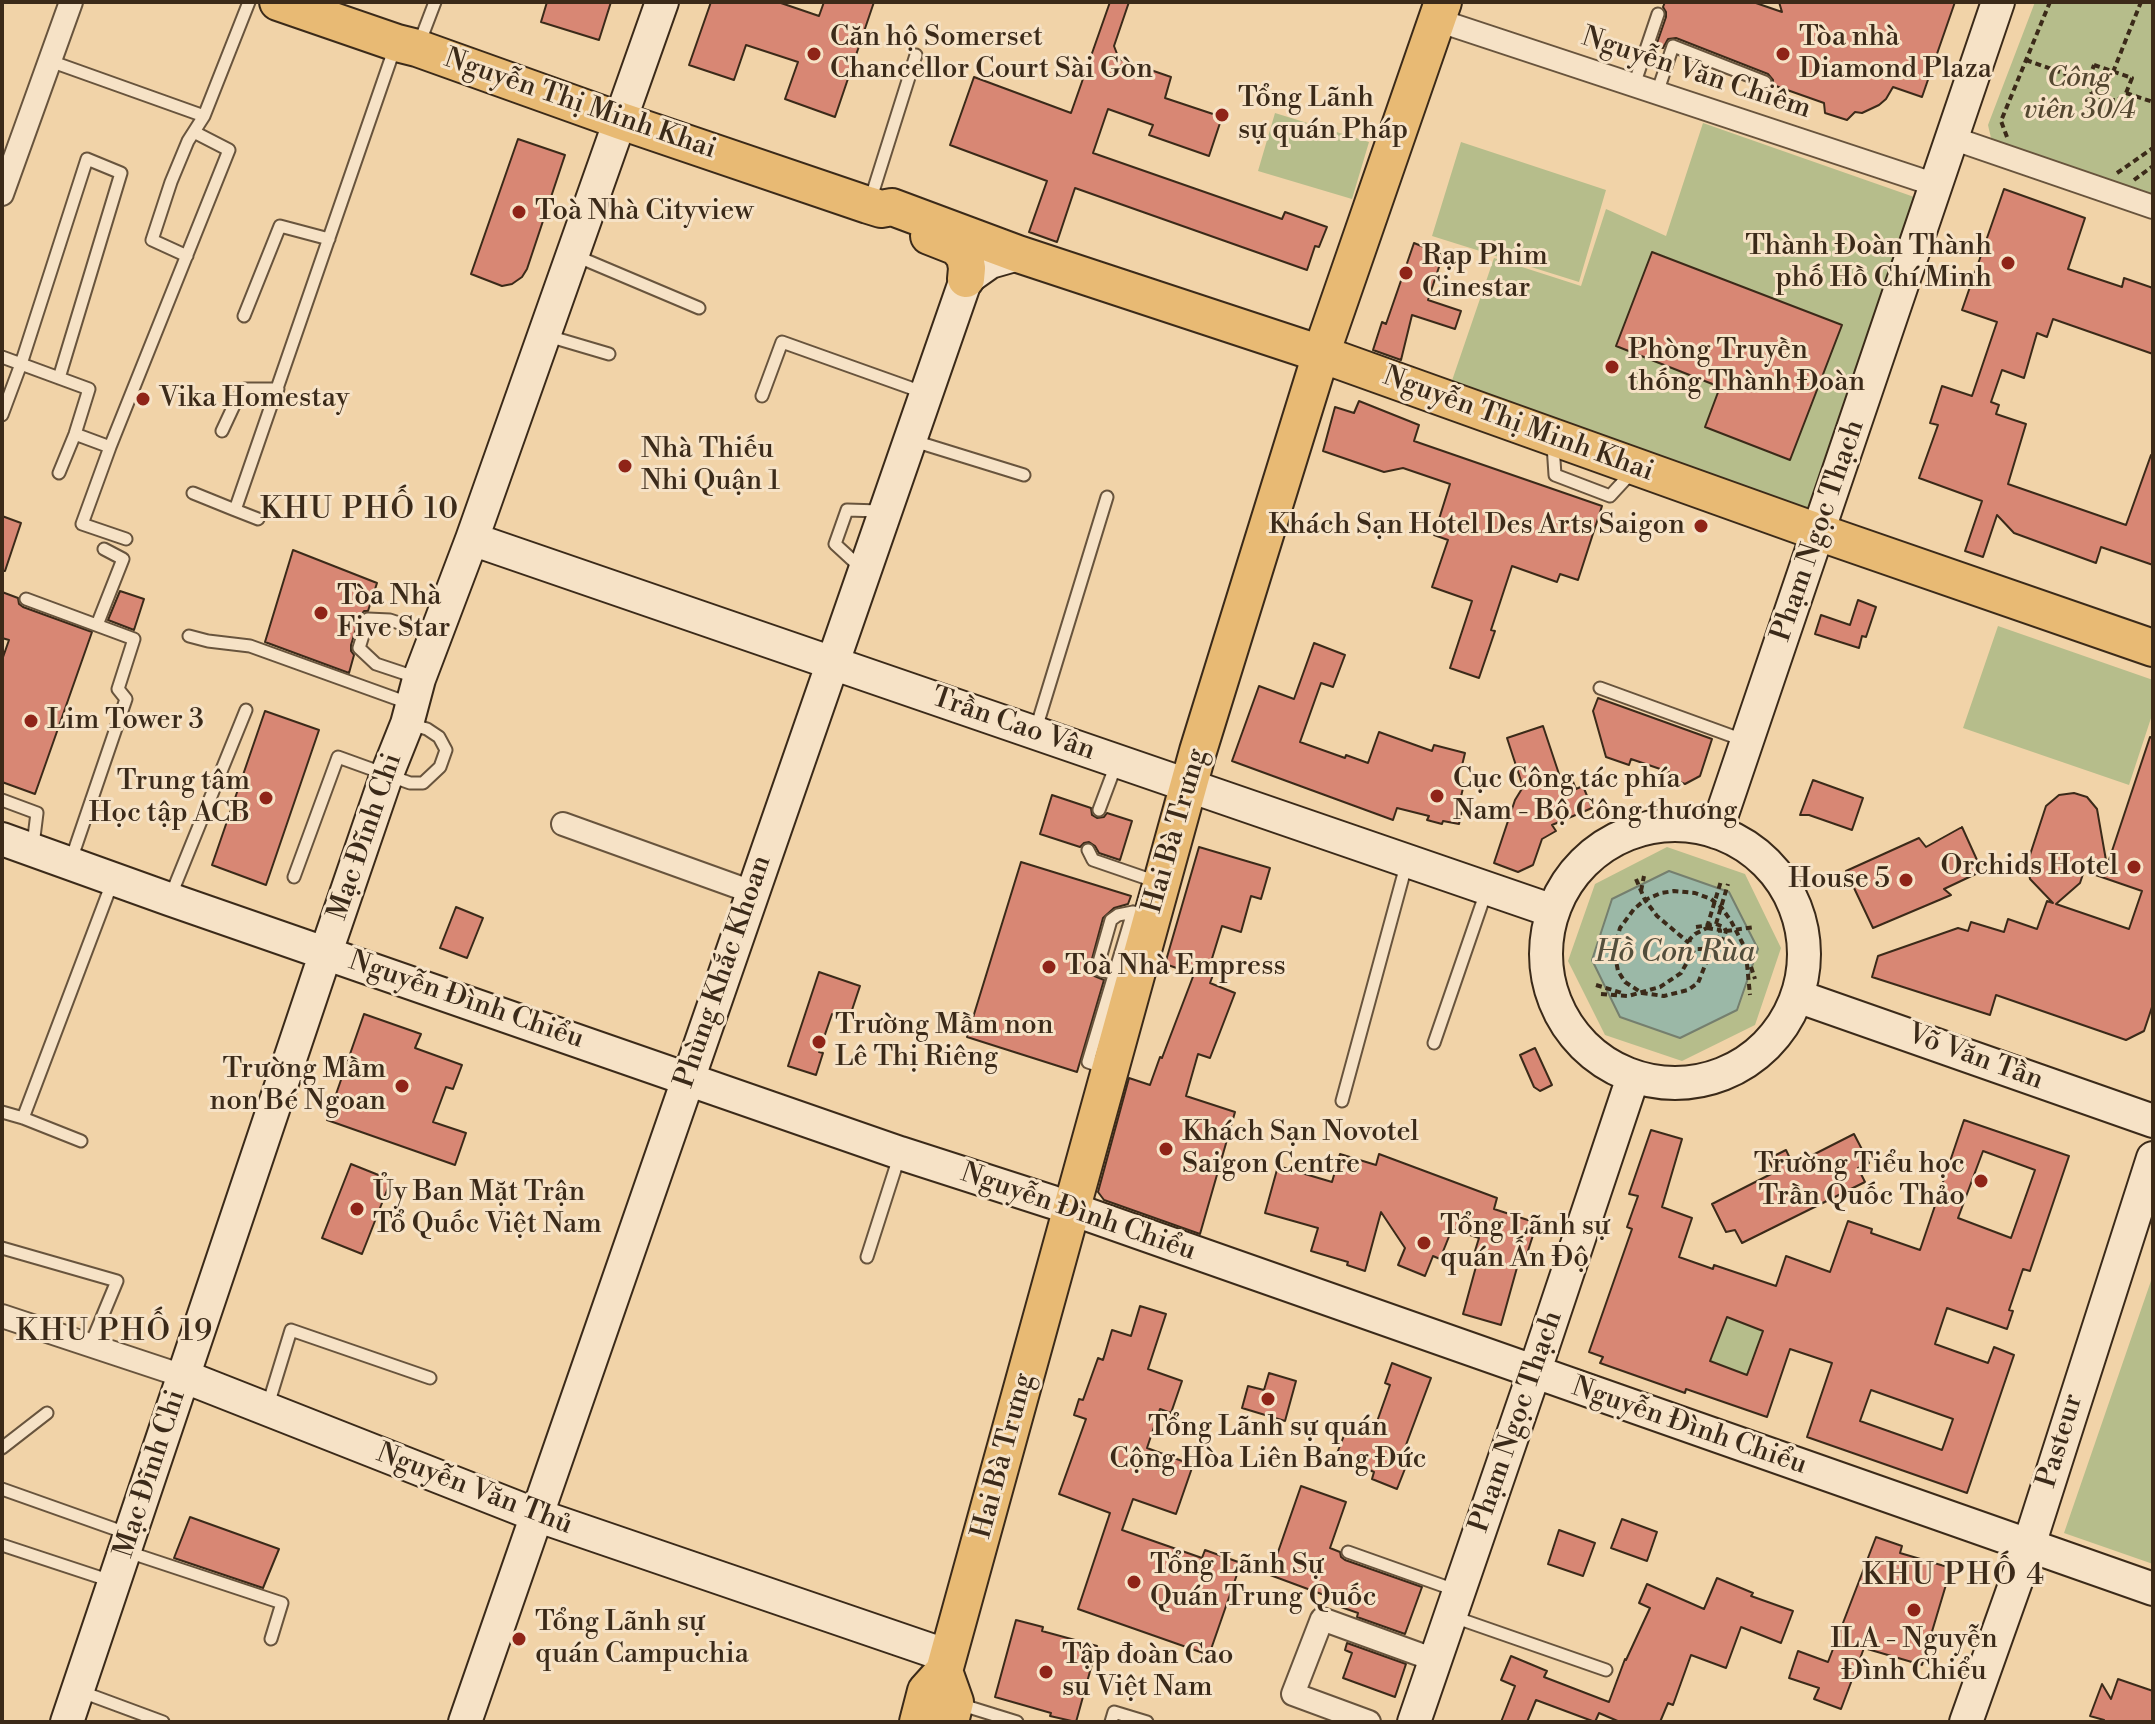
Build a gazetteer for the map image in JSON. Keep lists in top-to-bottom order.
{
  "streets": {
    "main road": ["Nguyễn Thị Minh Khai", "Hai Bà Trưng"],
    "street": [
      "Nguyễn Văn Chiêm",
      "Phạm Ngọc Thạch",
      "Trần Cao Vân",
      "Mạc Đĩnh Chi",
      "Phùng Khắc Khoan",
      "Nguyễn Đình Chiểu",
      "Võ Văn Tần",
      "Pasteur",
      "Nguyễn Văn Thủ"
    ]
  },
  "crossings": [
    ["Nguyễn Văn Chiêm", "Phạm Ngọc Thạch"],
    ["Nguyễn Văn Chiêm", "Hai Bà Trưng"],
    ["Nguyễn Thị Minh Khai", "Phạm Ngọc Thạch"],
    ["Nguyễn Thị Minh Khai", "Hai Bà Trưng"],
    ["Nguyễn Thị Minh Khai", "Mạc Đĩnh Chi"],
    ["Nguyễn Thị Minh Khai", "Phùng Khắc Khoan"],
    ["Phạm Ngọc Thạch", "Nguyễn Đình Chiểu"],
    ["Trần Cao Vân", "Hai Bà Trưng"],
    ["Trần Cao Vân", "Mạc Đĩnh Chi"],
    ["Trần Cao Vân", "Phùng Khắc Khoan"],
    ["Hai Bà Trưng", "Nguyễn Đình Chiểu"],
    ["Hai Bà Trưng", "Nguyễn Văn Thủ"],
    ["Mạc Đĩnh Chi", "Nguyễn Đình Chiểu"],
    ["Mạc Đĩnh Chi", "Nguyễn Văn Thủ"],
    ["Phùng Khắc Khoan", "Nguyễn Đình Chiểu"],
    ["Phùng Khắc Khoan", "Nguyễn Văn Thủ"],
    ["Nguyễn Đình Chiểu", "Pasteur"]
  ],
  "districts": ["KHU PHỐ 10", "KHU PHỐ 19", "KHU PHỐ 4"],
  "water": ["Hồ Con Rùa"],
  "parks": ["Công viên 30/4"],
  "places": [
    "Căn hộ Somerset Chancellor Court Sài Gòn",
    "Tòa nhà Diamond Plaza",
    "Tổng Lãnh sự quán Pháp",
    "Toà Nhà Cityview",
    "Thành Đoàn Thành phố Hồ Chí Minh",
    "Rạp Phim Cinestar",
    "Phòng Truyền thống Thành Đoàn",
    "Vika Homestay",
    "Nhà Thiếu Nhi Quận 1",
    "Khách Sạn Hotel Des Arts Saigon",
    "Tòa Nhà Five Star",
    "Lim Tower 3",
    "Cục Công tác phía Nam - Bộ Công thương",
    "Trung tâm Học tập ACB",
    "Orchids Hotel",
    "House 5",
    "Toà Nhà Empress",
    "Trường Mầm non Lê Thị Riêng",
    "Trường Mầm non Bé Ngoan",
    "Khách Sạn Novotel Saigon Centre",
    "Trường Tiểu học Trần Quốc Thảo",
    "Ủy Ban Mặt Trận Tổ Quốc Việt Nam",
    "Tổng Lãnh sự quán Ấn Độ",
    "Tổng Lãnh sự quán Cộng Hòa Liên Bang Ðức",
    "Tổng Lãnh Sự Quán Trung Quốc",
    "ILA - Nguyễn Đình Chiểu",
    "Tổng Lãnh sự quán Campuchia",
    "Tập đoàn Cao su Việt Nam"
  ]
}
